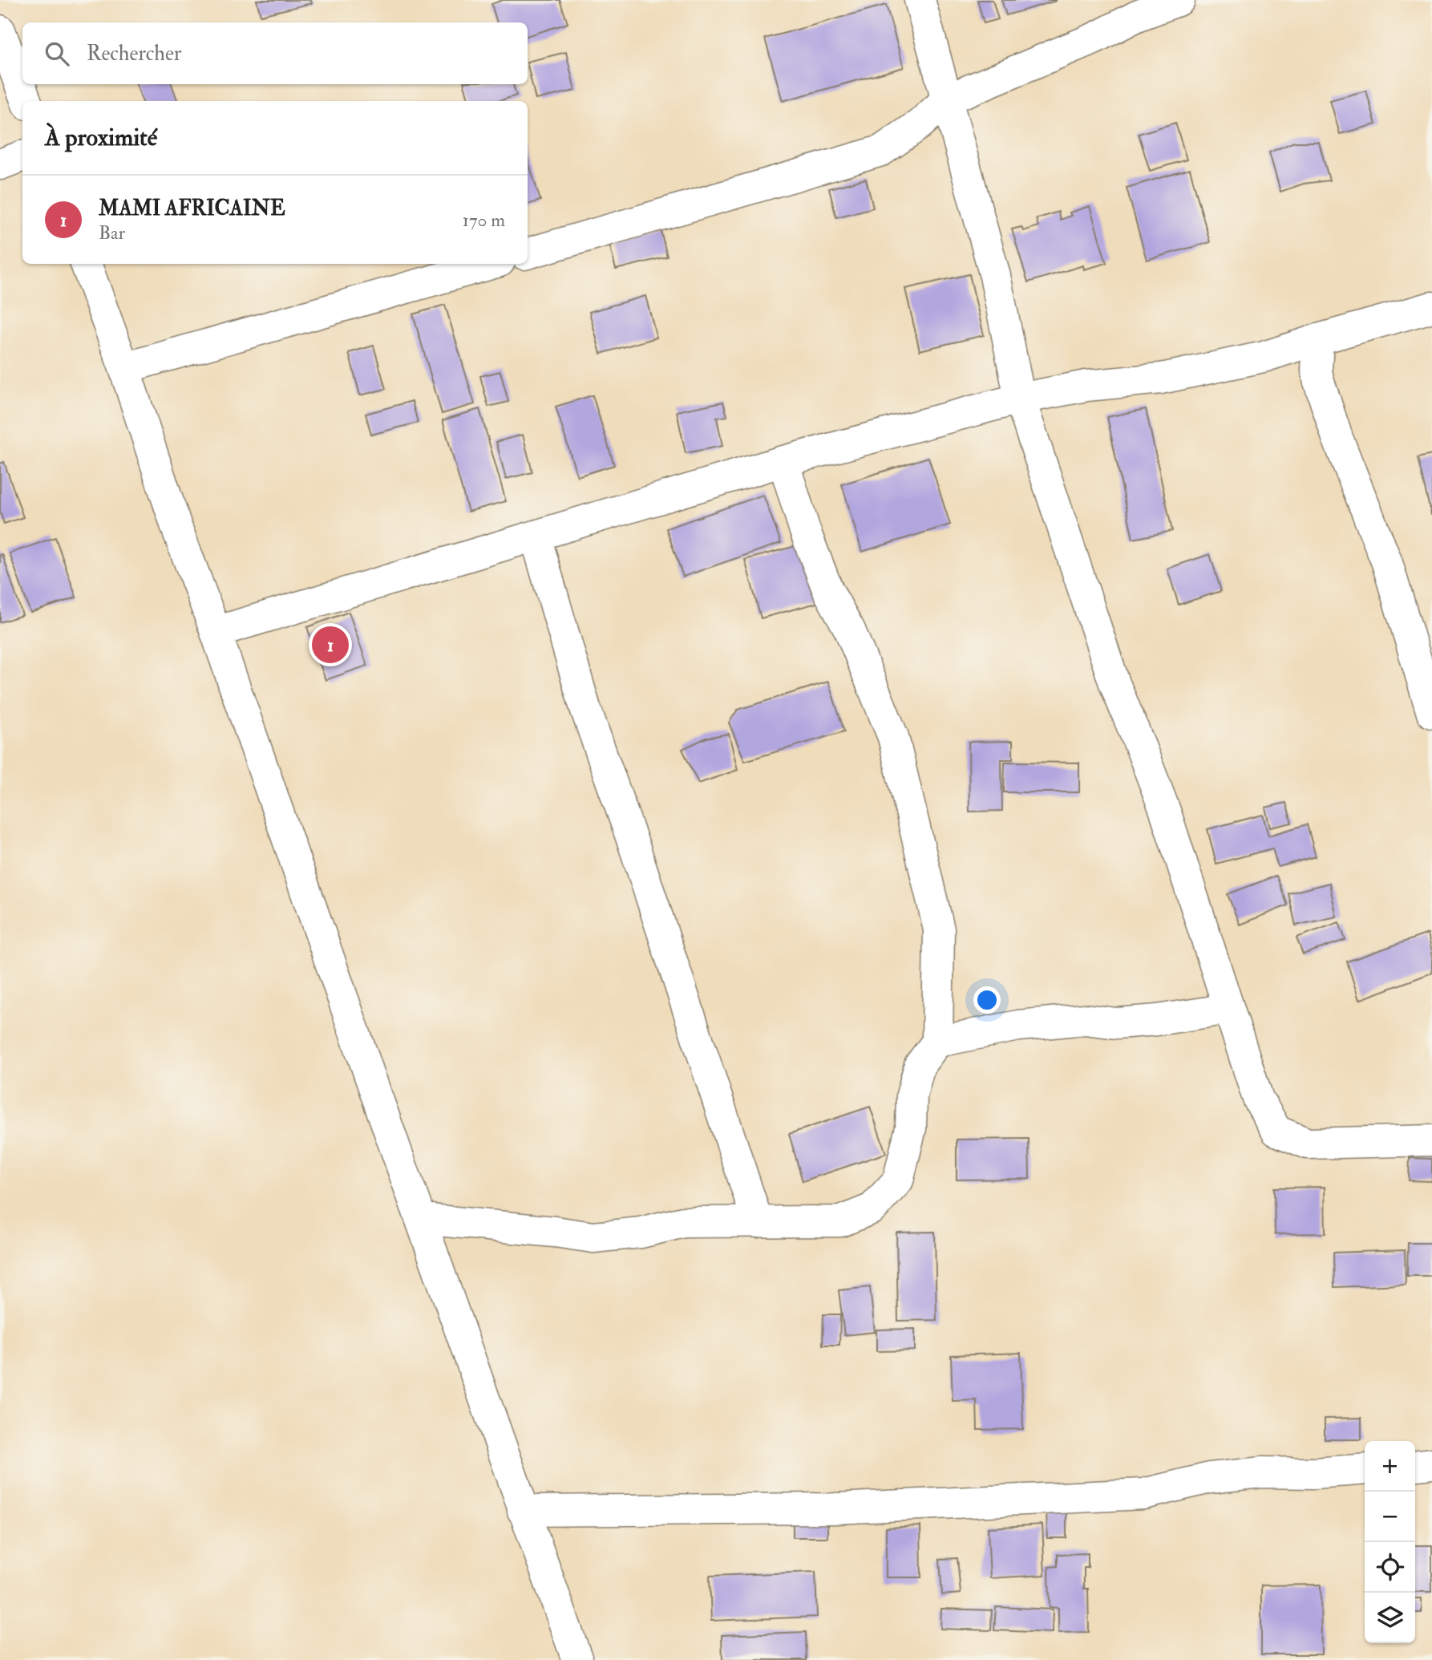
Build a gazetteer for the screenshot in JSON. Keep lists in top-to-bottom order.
{
  "page": {
    "search": "Rechercher",
    "heading": "À proximité",
    "list": [
      {
        "mark": "1",
        "name": "MAMI AFRICAINE",
        "note": "Bar",
        "value": "170 m"
      }
    ],
    "pins": "1",
    "map_buttons": ["+", "−"]
  }
}
